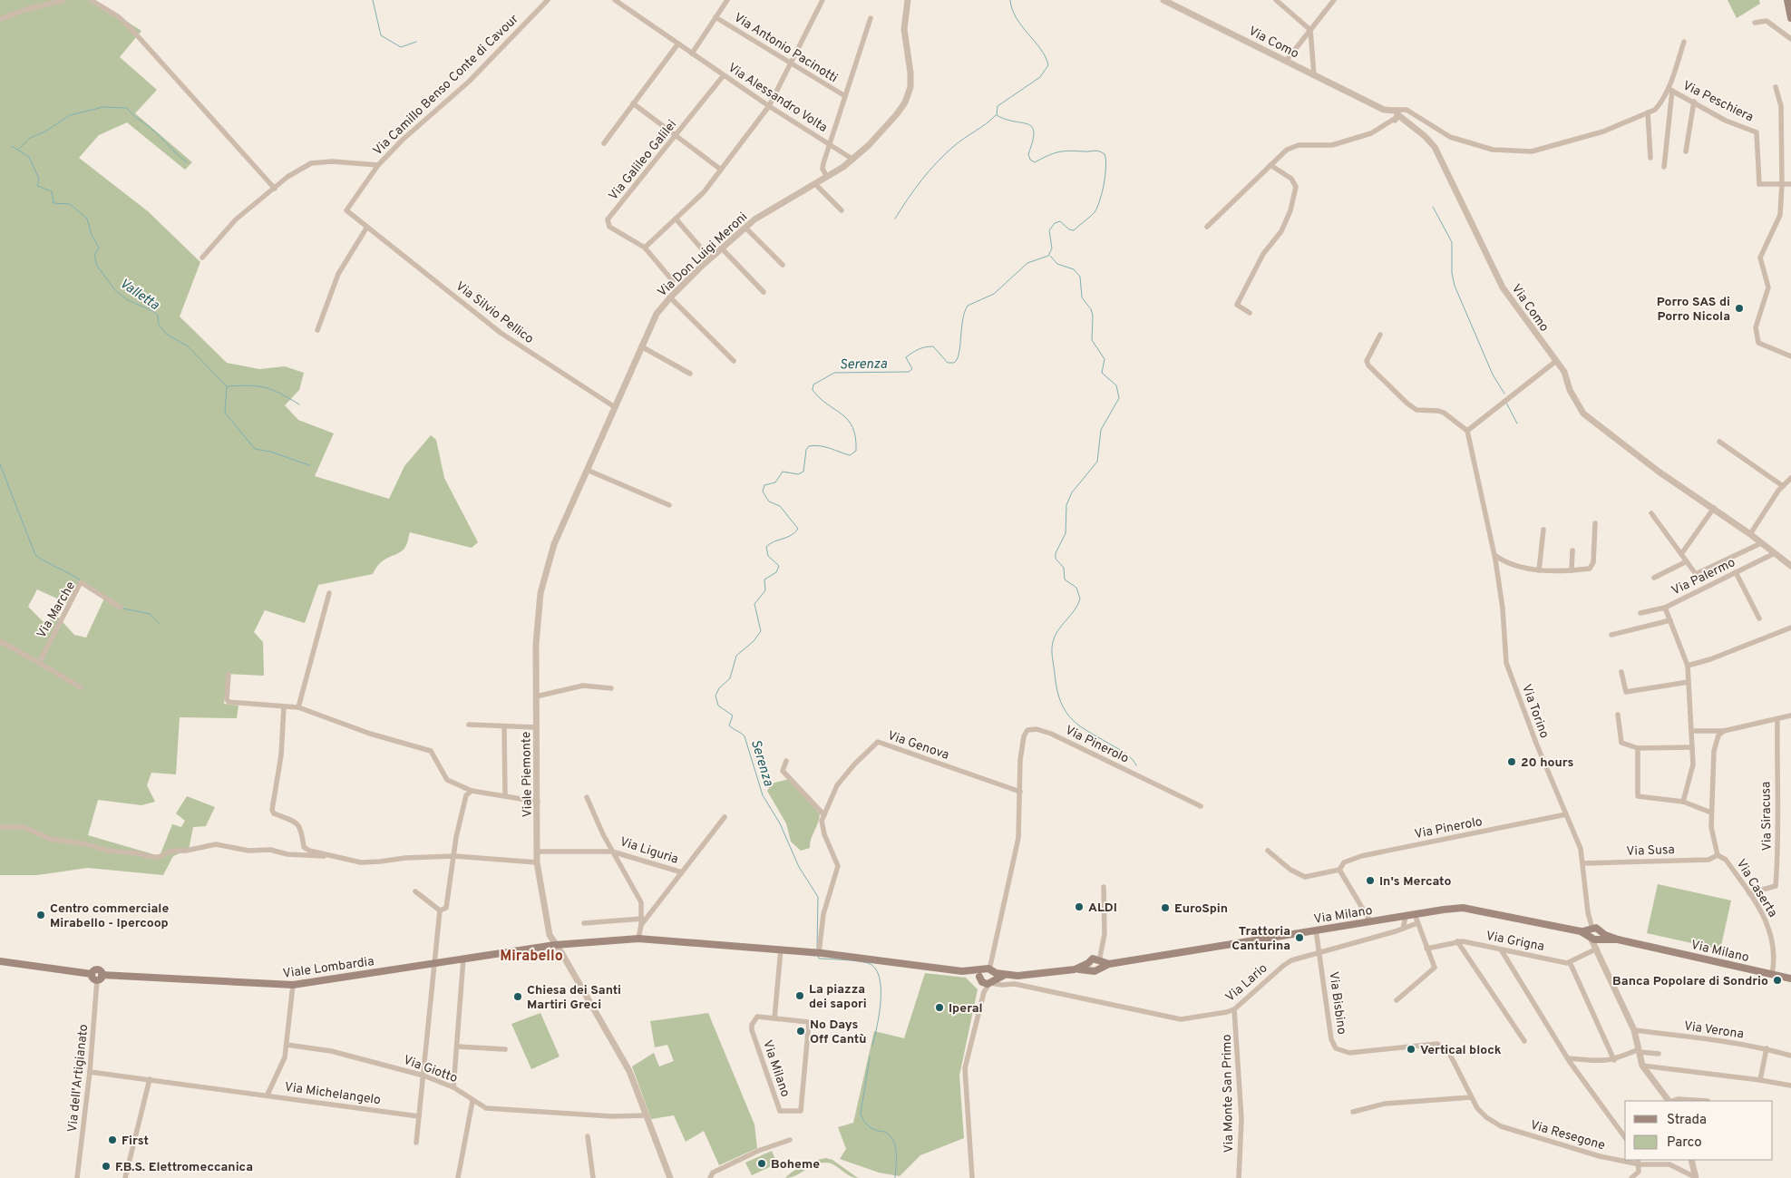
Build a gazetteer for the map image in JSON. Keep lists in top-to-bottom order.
{
  "streets": {
    "main road": ["Via Milano", "Viale Lombardia"],
    "street": [
      "Via Como",
      "Via Antonio Pacinotti",
      "Via Camillo Benso Conte di Cavour",
      "Via Alessandro Volta",
      "Via Peschiera",
      "Via Galileo Galilei",
      "Via Don Luigi Meroni",
      "Via Silvio Pellico",
      "Via Palermo",
      "Via Marche",
      "Via Torino",
      "Via Pinerolo",
      "Via Genova",
      "Viale Piemonte",
      "Via Siracusa",
      "Via Liguria",
      "Via Susa",
      "Via Caserta",
      "Via Grigna",
      "Via Lario",
      "Via Bisbino",
      "Via Verona",
      "Via Giotto",
      "Via dell'Artigianato",
      "Via Michelangelo",
      "Via Monte San Primo",
      "Via Resegone"
    ]
  },
  "crossings": [
    ["Via Como", "Via Palermo"],
    ["Via Camillo Benso Conte di Cavour", "Via Silvio Pellico"],
    ["Via Alessandro Volta", "Via Galileo Galilei"],
    ["Via Alessandro Volta", "Via Don Luigi Meroni"],
    ["Via Don Luigi Meroni", "Via Silvio Pellico"],
    ["Via Don Luigi Meroni", "Viale Piemonte"],
    ["Via Torino", "Via Pinerolo"],
    ["Via Torino", "Via Susa"],
    ["Via Torino", "Via Milano"],
    ["Via Pinerolo", "Via Genova"],
    ["Viale Piemonte", "Viale Lombardia"],
    ["Viale Piemonte", "Via Giotto"],
    ["Via Siracusa", "Via Caserta"],
    ["Via Susa", "Via Caserta"],
    ["Via Caserta", "Via Milano"],
    ["Via Milano", "Via Bisbino"],
    ["Viale Lombardia", "Via dell'Artigianato"],
    ["Via Lario", "Via Bisbino"],
    ["Via Lario", "Via Monte San Primo"],
    ["Via Bisbino", "Via Resegone"],
    ["Via dell'Artigianato", "Via Michelangelo"]
  ],
  "districts": ["Mirabello"],
  "water": ["Valletta", "Serenza"],
  "places": [
    "Porro SAS di Porro Nicola",
    "20 hours",
    "In's Mercato",
    "ALDI",
    "EuroSpin",
    "Centro commerciale Mirabello - Ipercoop",
    "Trattoria Canturina",
    "Banca Popolare di Sondrio",
    "La piazza dei sapori",
    "Chiesa dei Santi Martiri Greci",
    "Iperal",
    "No Days Off Cantù",
    "Vertical block",
    "First",
    "Boheme",
    "F.B.S. Elettromeccanica"
  ],
  "legend": ["Strada", "Parco"]
}
